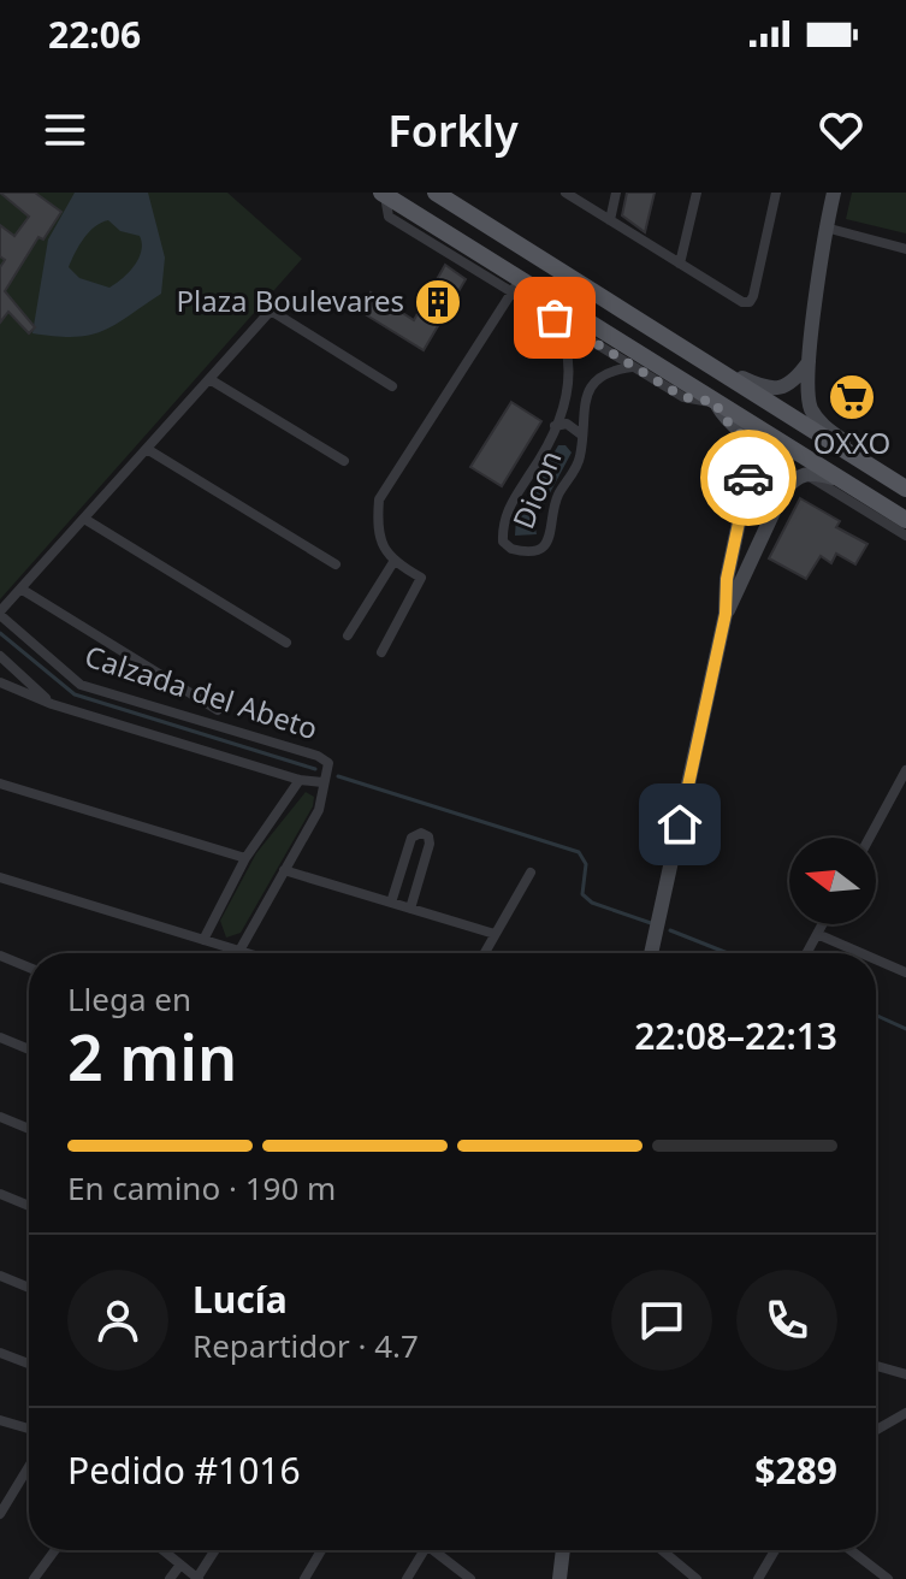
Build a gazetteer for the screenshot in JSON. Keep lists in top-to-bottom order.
{
  "streets": {
    "street": ["Dioon", "Calzada del Abeto"]
  },
  "places": {
    "building": ["Plaza Boulevares"],
    "supermarket": ["OXXO"]
  },
  "north": "left",
  "page": {
    "status": "22:06",
    "header": "Forkly",
    "heading": ["2 min", "Llega en", "22:08–22:13"],
    "panel": [
      "Lucía",
      "Repartidor · 4.7",
      "Pedido #1016",
      "$289"
    ],
    "bar": "En camino · 190 m"
  }
}
